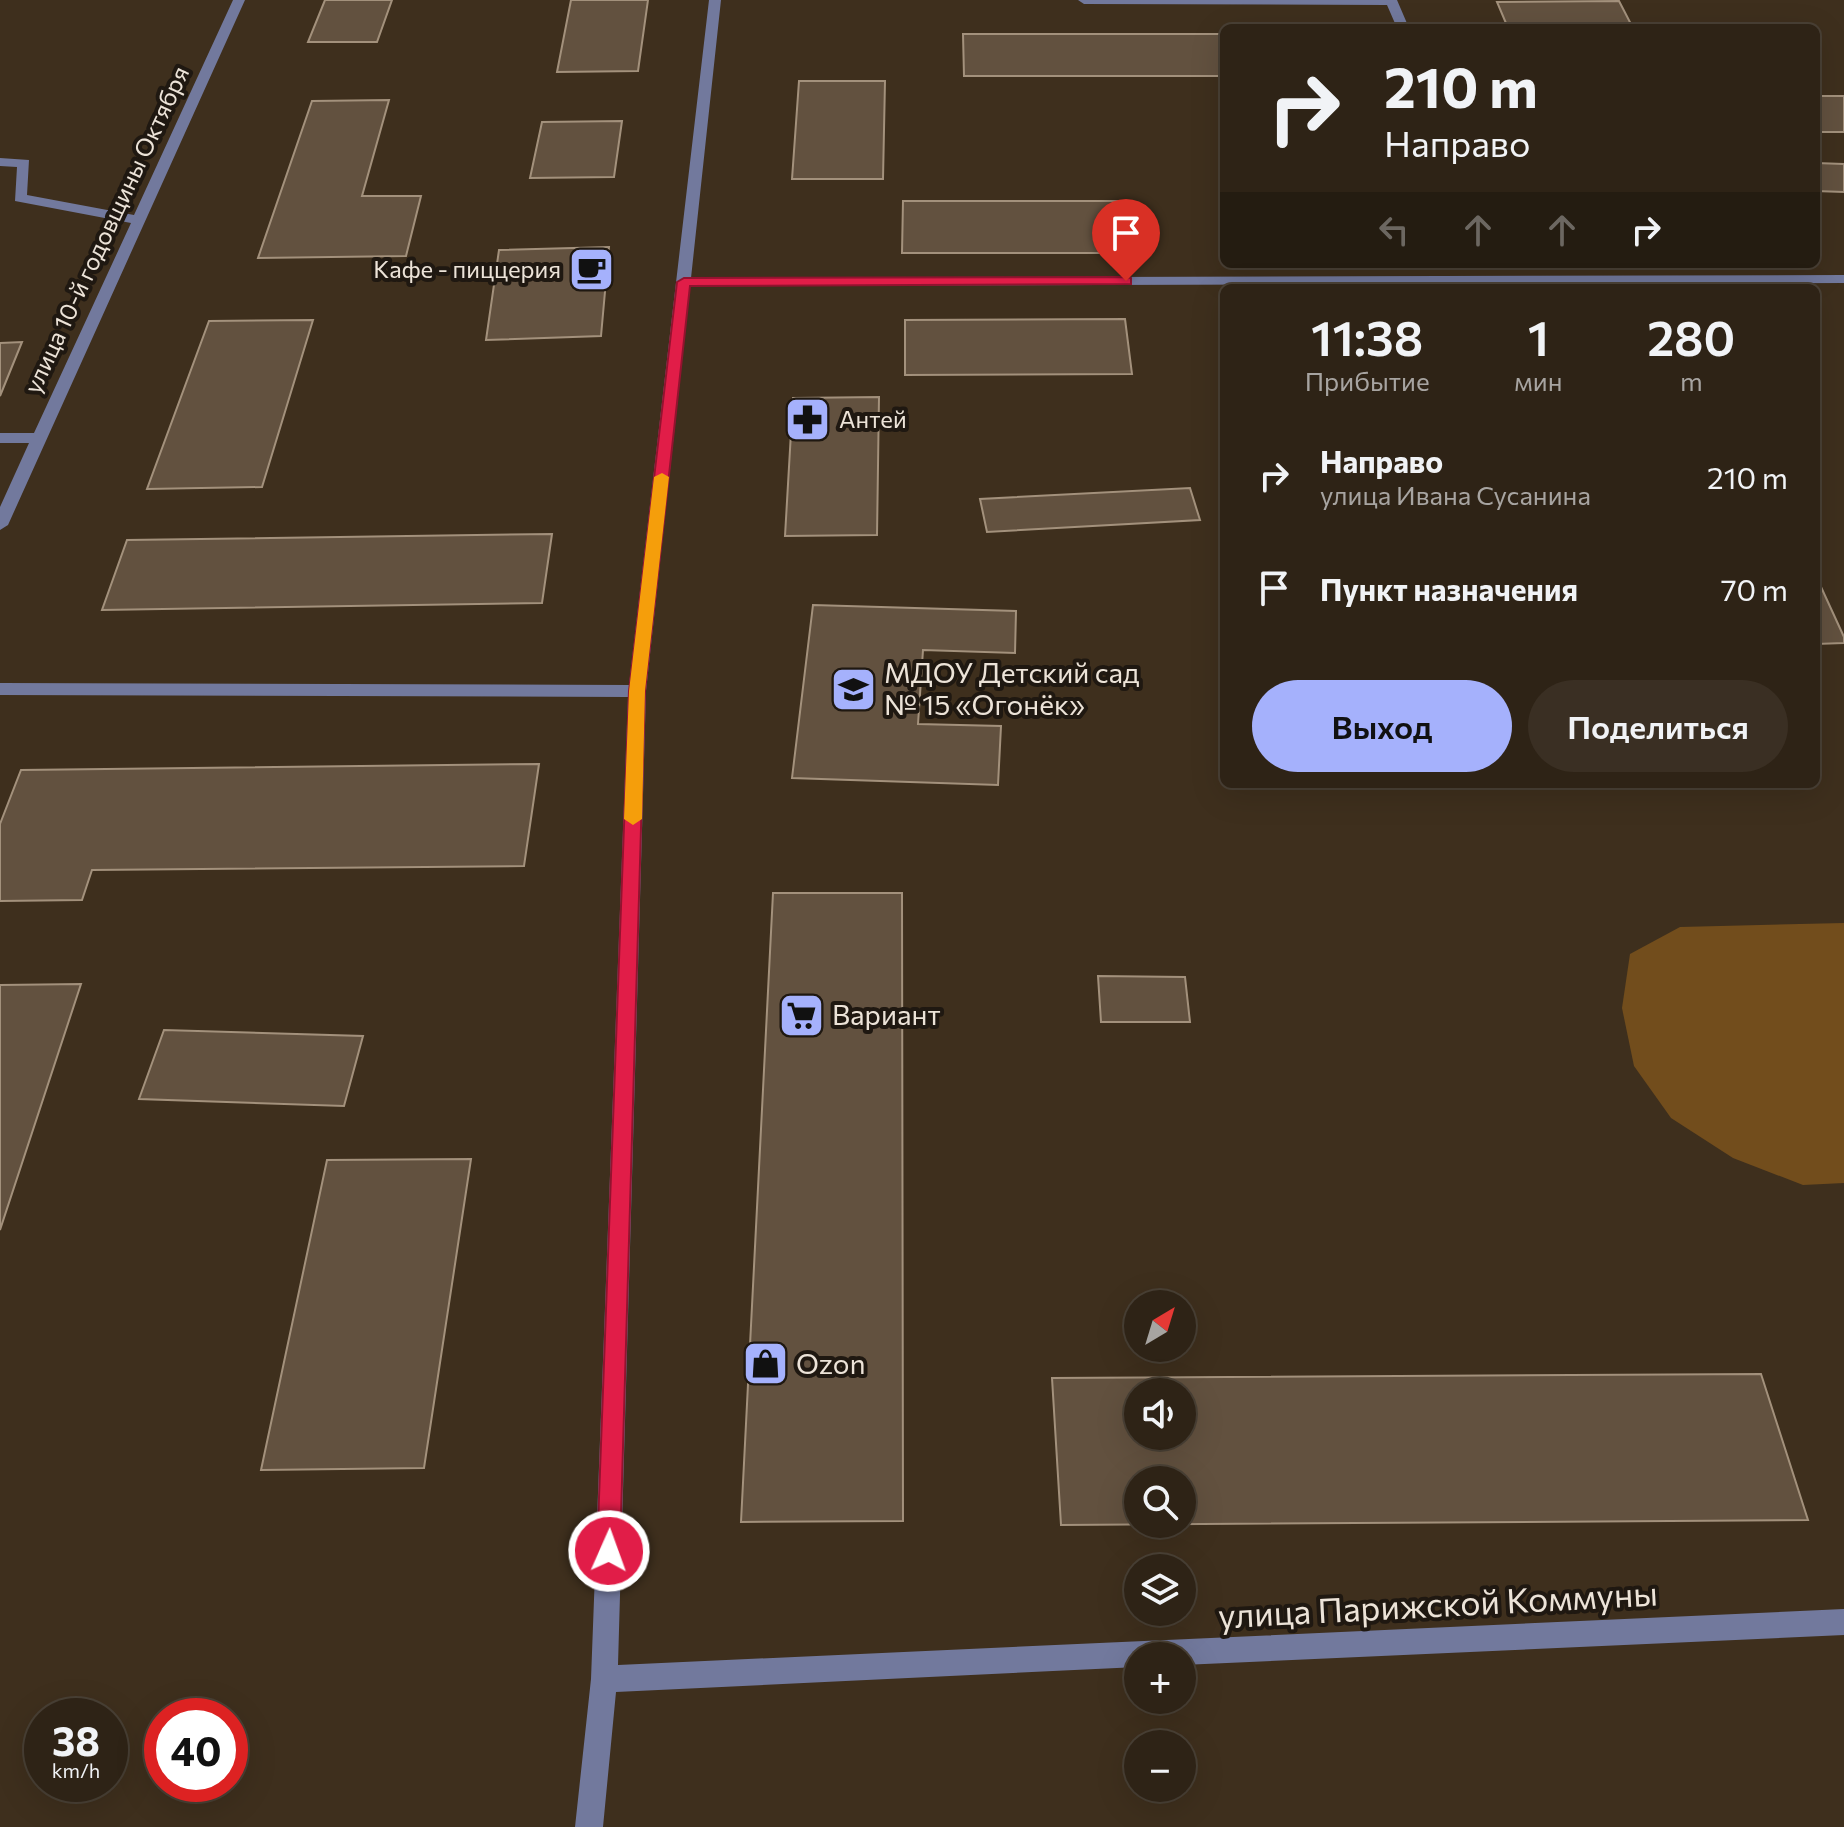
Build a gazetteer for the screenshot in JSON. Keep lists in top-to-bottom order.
{
  "streets": {
    "street": ["улица 10-й годовщины Октября", "улица Парижской Коммуны"]
  },
  "places": {
    "cafe": ["Кафе - пиццерия"],
    "pharmacy": ["Антей"],
    "school or university": ["МДОУ Детский сад № 15 «Огонёк»"],
    "supermarket": ["Вариант"],
    "shop": ["Ozon"]
  },
  "north": "top right",
  "page": {
    "turn": ["210 m", "Направо"],
    "eta": [
      "11:38",
      "Прибытие",
      "1",
      "мин",
      "280",
      "m"
    ],
    "list": [
      {
        "name": "Направо",
        "note": "улица Ивана Сусанина",
        "value": "210 m"
      },
      {
        "name": "Пункт назначения",
        "value": "70 m"
      }
    ],
    "buttons": ["Выход", "Поделиться"],
    "map_buttons": ["+", "−"],
    "speed": "38 km/h",
    "limit": "40"
  }
}
